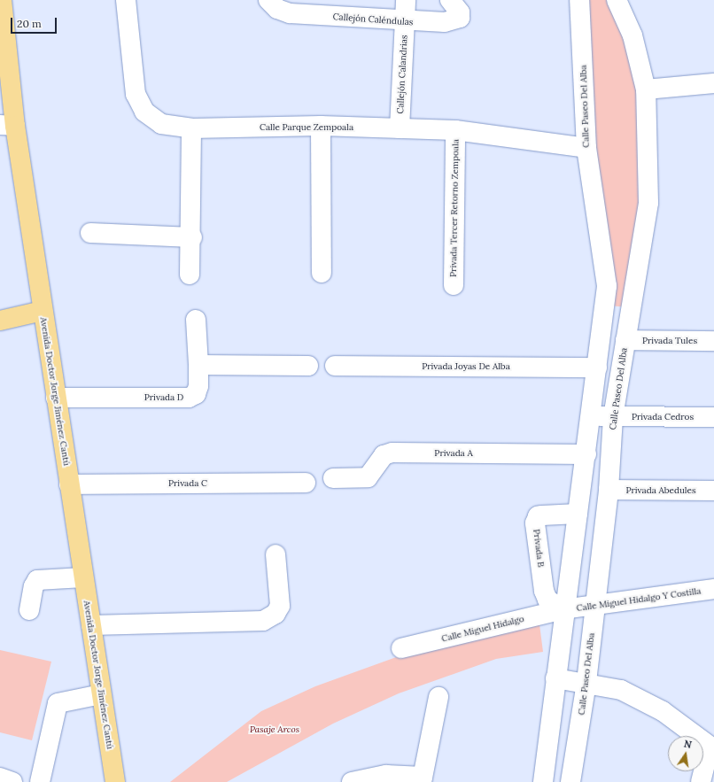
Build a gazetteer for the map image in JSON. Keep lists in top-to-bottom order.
{
  "streets": {
    "main road": ["Avenida Doctor Jorge Jiménez Cantú"],
    "street": [
      "Callejón Caléndulas",
      "Callejón Calandrias",
      "Calle Paseo Del Alba",
      "Calle Parque Zempoala",
      "Privada Tercer Retorno Zempoala",
      "Privada Tules",
      "Privada Joyas De Alba",
      "Privada D",
      "Privada Cedros",
      "Privada A",
      "Privada C",
      "Privada Abedules",
      "Privada B",
      "Calle Miguel Hidalgo Y Costilla",
      "Calle Miguel Hidalgo"
    ]
  },
  "crossings": [
    ["Callejón Caléndulas", "Callejón Calandrias"],
    ["Callejón Calandrias", "Calle Parque Zempoala"],
    ["Calle Paseo Del Alba", "Calle Parque Zempoala"],
    ["Calle Paseo Del Alba", "Privada Tules"],
    ["Calle Paseo Del Alba", "Privada Joyas De Alba"],
    ["Calle Paseo Del Alba", "Privada Cedros"],
    ["Calle Paseo Del Alba", "Privada A"],
    ["Calle Paseo Del Alba", "Privada Abedules"],
    ["Calle Paseo Del Alba", "Privada B"],
    ["Calle Paseo Del Alba", "Calle Miguel Hidalgo Y Costilla"],
    ["Calle Paseo Del Alba", "Calle Miguel Hidalgo"],
    ["Calle Parque Zempoala", "Privada Tercer Retorno Zempoala"],
    ["Avenida Doctor Jorge Jiménez Cantú", "Privada D"],
    ["Avenida Doctor Jorge Jiménez Cantú", "Privada C"],
    ["Privada B", "Calle Miguel Hidalgo Y Costilla"],
    ["Privada B", "Calle Miguel Hidalgo"],
    ["Calle Miguel Hidalgo Y Costilla", "Calle Miguel Hidalgo"]
  ],
  "parks": ["Pasaje Arcos"],
  "scale_bar": "20 m",
  "north": "top"
}
